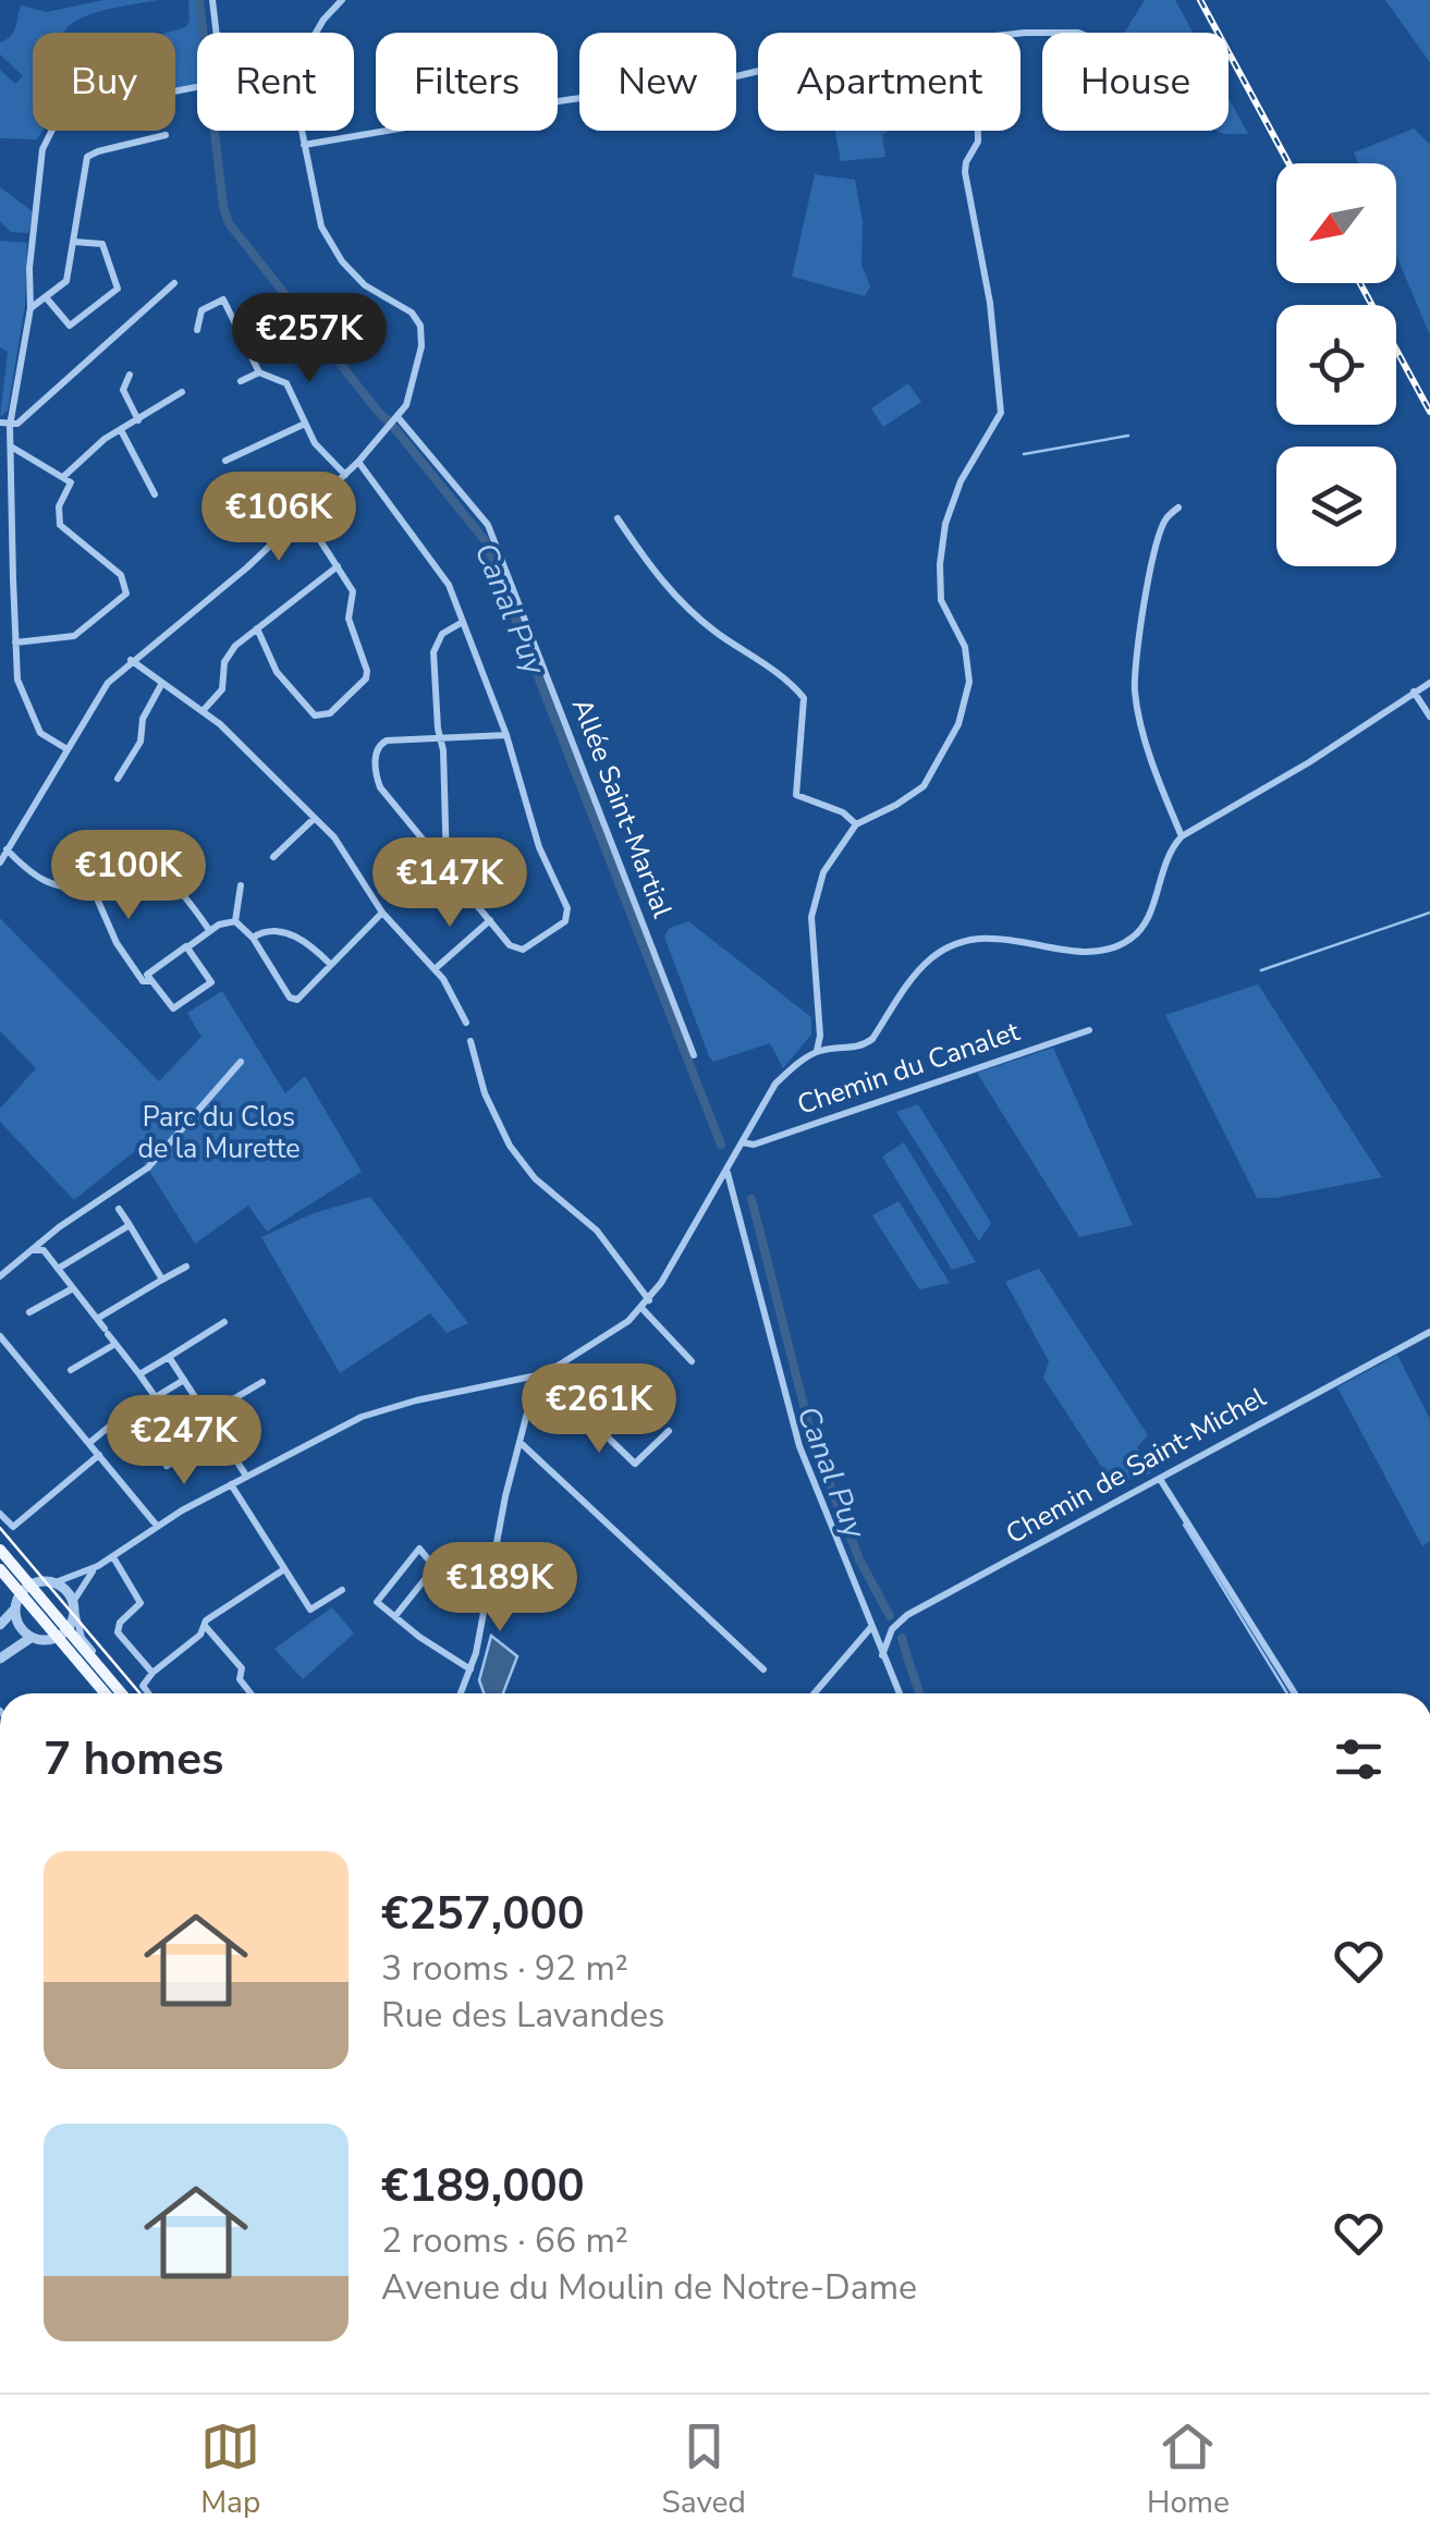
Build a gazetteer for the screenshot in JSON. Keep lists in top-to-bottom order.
{
  "streets": {
    "street": ["Allée Saint-Martial", "Chemin du Canalet", "Chemin de Saint-Michel"]
  },
  "water": ["Canal Puy"],
  "parks": ["Parc du Clos de la Murette"],
  "north": "bottom left",
  "page": {
    "chip": [
      "Buy",
      "Rent",
      "Filters",
      "New",
      "Apartment",
      "House"
    ],
    "price": [
      "€257K",
      "€106K",
      "€100K",
      "€147K",
      "€261K",
      "€247K",
      "€189K"
    ],
    "heading": "7 homes",
    "list": [
      {
        "name": "€257,000",
        "note": "3 rooms · 92 m² · Rue des Lavandes"
      },
      {
        "name": "€189,000",
        "note": "2 rooms · 66 m² · Avenue du Moulin de Notre-Dame"
      }
    ],
    "tabs": ["Map", "Saved", "Home"]
  }
}
